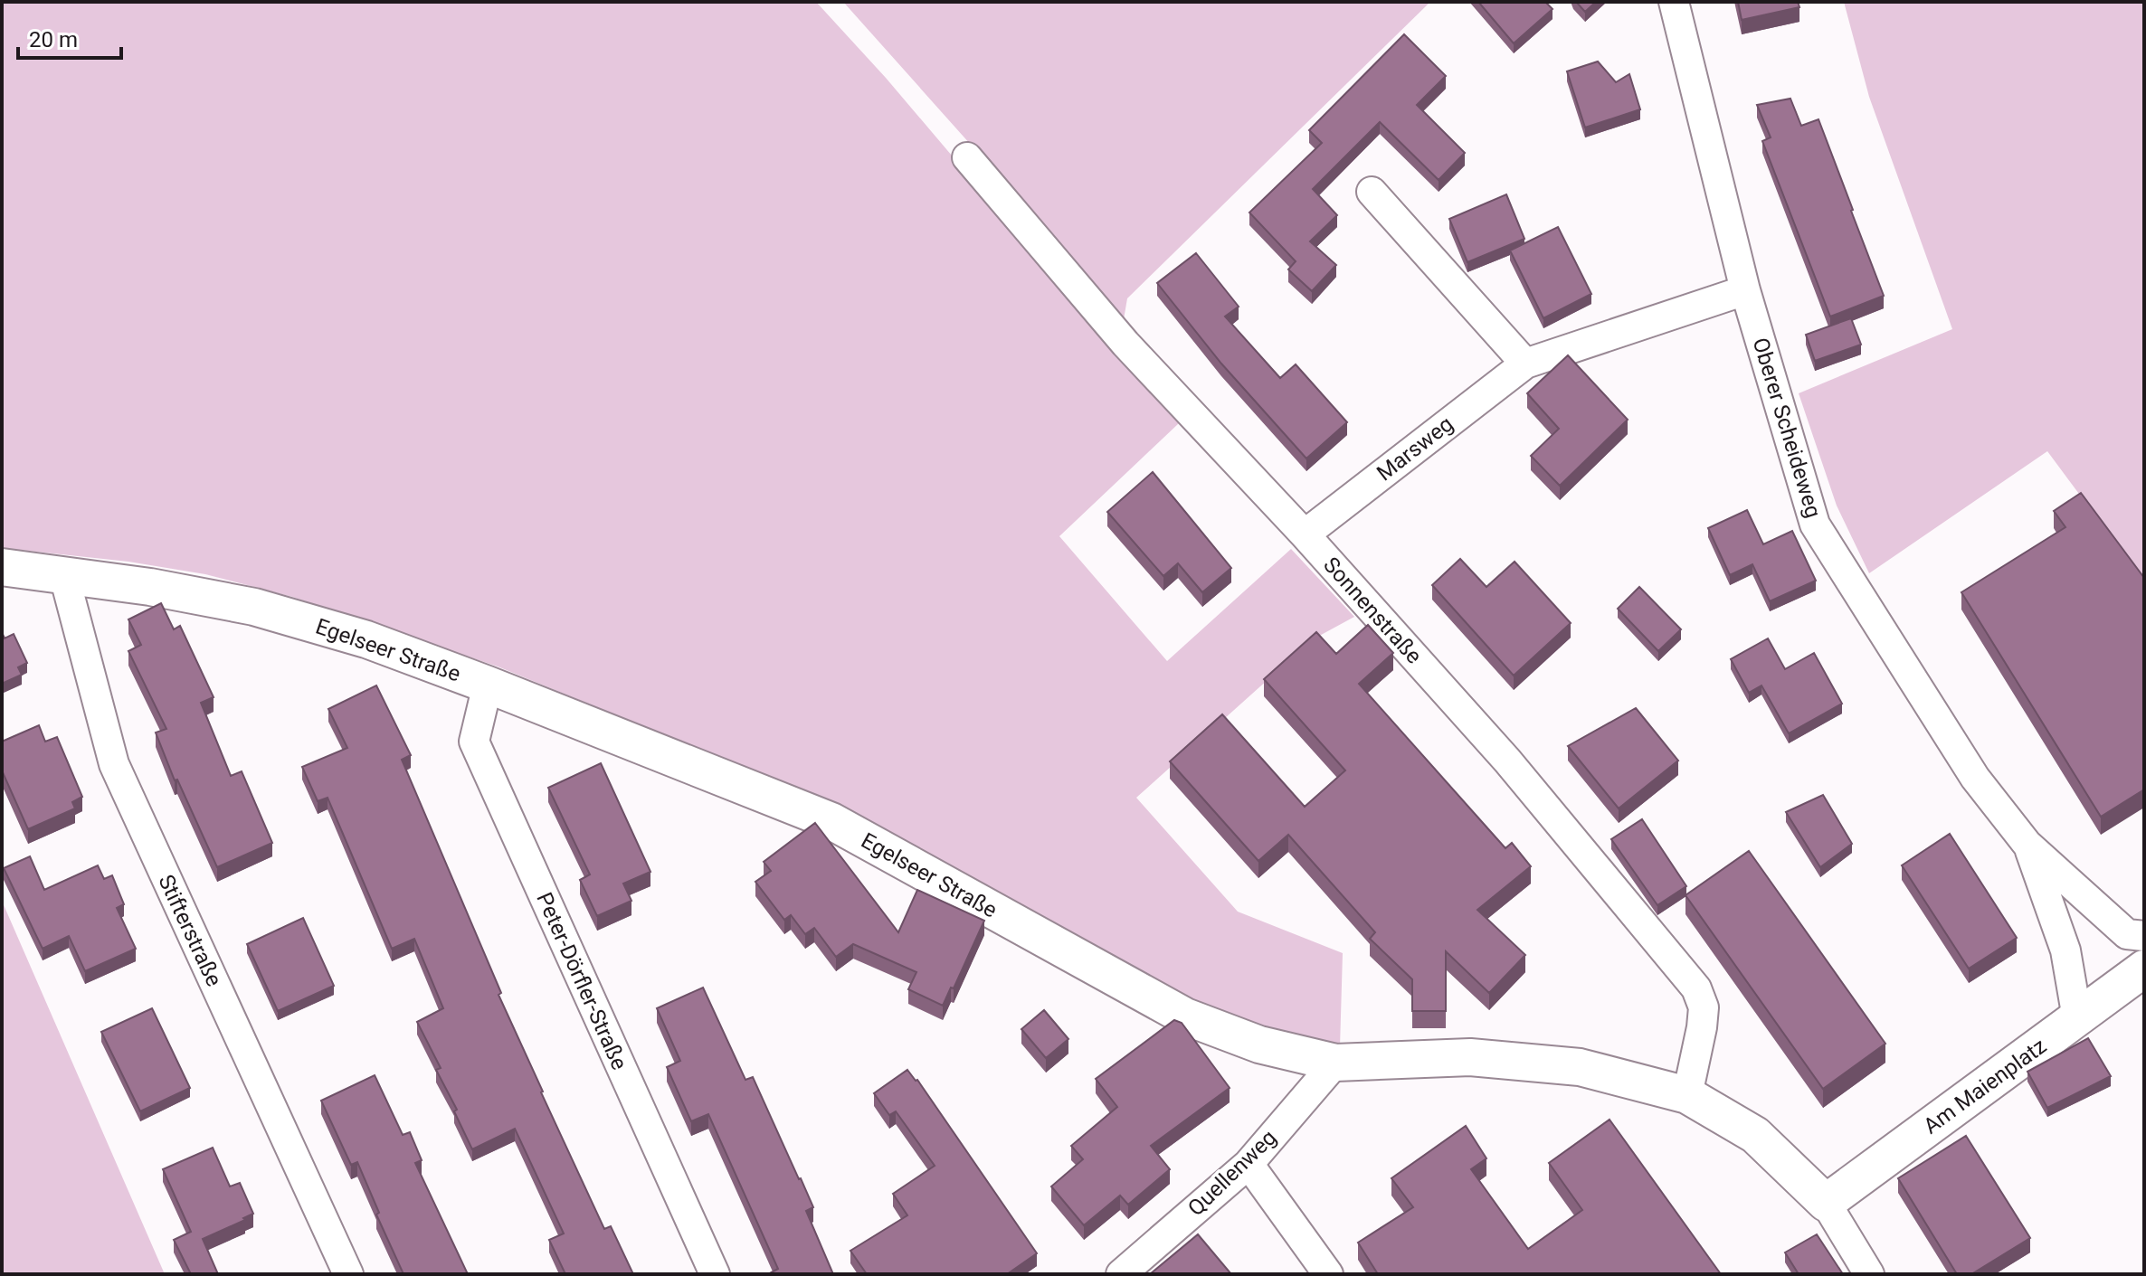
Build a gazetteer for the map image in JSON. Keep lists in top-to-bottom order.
{
  "streets": {
    "street": [
      "Oberer Scheideweg",
      "Marsweg",
      "Sonnenstraße",
      "Egelseer Straße",
      "Stifterstraße",
      "Peter-Dörfler-Straße",
      "Am Maienplatz",
      "Quellenweg"
    ]
  },
  "crossings": [
    ["Oberer Scheideweg", "Marsweg"],
    ["Oberer Scheideweg", "Am Maienplatz"],
    ["Marsweg", "Sonnenstraße"],
    ["Sonnenstraße", "Egelseer Straße"],
    ["Egelseer Straße", "Stifterstraße"],
    ["Egelseer Straße", "Peter-Dörfler-Straße"],
    ["Egelseer Straße", "Am Maienplatz"],
    ["Egelseer Straße", "Quellenweg"]
  ],
  "scale_bar": "20 m"
}
